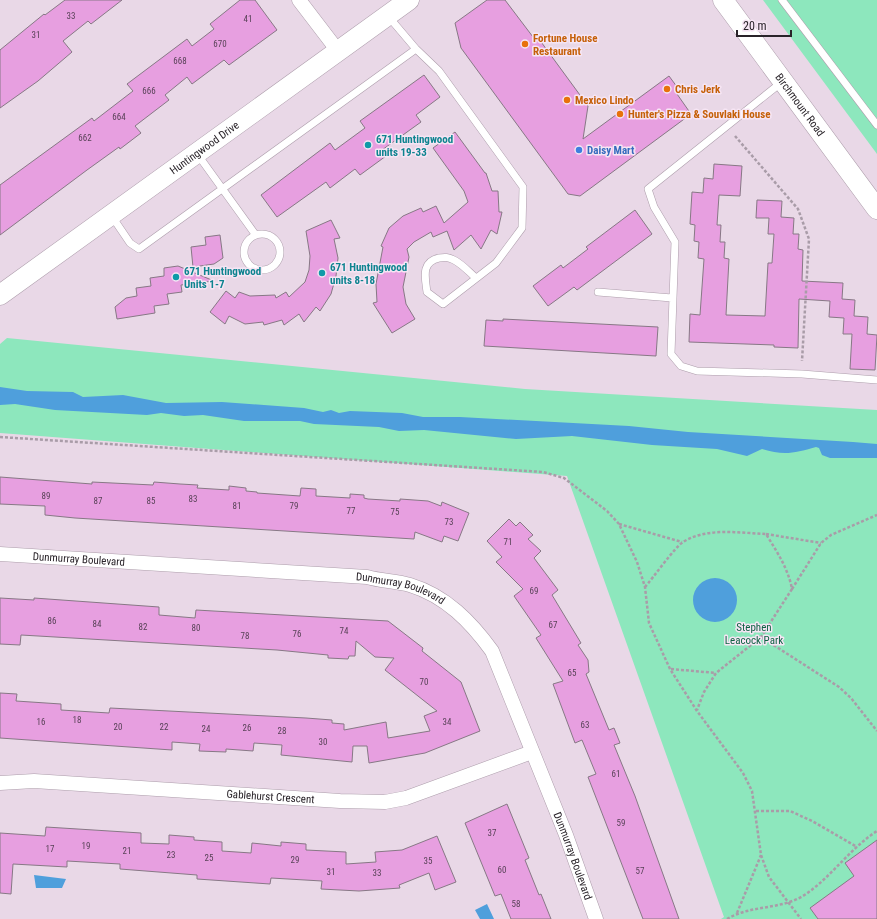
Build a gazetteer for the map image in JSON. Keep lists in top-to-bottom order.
{
  "streets": {
    "street": [
      "Birchmount Road",
      "Huntingwood Drive",
      "Dunmurray Boulevard",
      "Gablehurst Crescent"
    ]
  },
  "crossings": [
    ["Dunmurray Boulevard", "Gablehurst Crescent"]
  ],
  "parks": ["Stephen Leacock Park"],
  "places": [
    "Fortune House Restaurant",
    "Chris Jerk",
    "Mexico Lindo",
    "Hunter's Pizza & Souvlaki House",
    "671 Huntingwood units 19-33",
    "Daisy Mart",
    "671 Huntingwood units 8-18",
    "671 Huntingwood Units 1-7"
  ],
  "house_numbers": [
    "33",
    "41",
    "31",
    "670",
    "668",
    "666",
    "664",
    "662",
    "89",
    "83",
    "87",
    "85",
    "81",
    "79",
    "77",
    "75",
    "73",
    "71",
    "69",
    "86",
    "84",
    "67",
    "82",
    "80",
    "74",
    "76",
    "78",
    "65",
    "70",
    "18",
    "16",
    "34",
    "63",
    "20",
    "22",
    "26",
    "24",
    "28",
    "30",
    "61",
    "59",
    "37",
    "19",
    "17",
    "21",
    "23",
    "25",
    "29",
    "35",
    "60",
    "57",
    "31",
    "33",
    "58"
  ],
  "scale_bar": "20 m"
}
